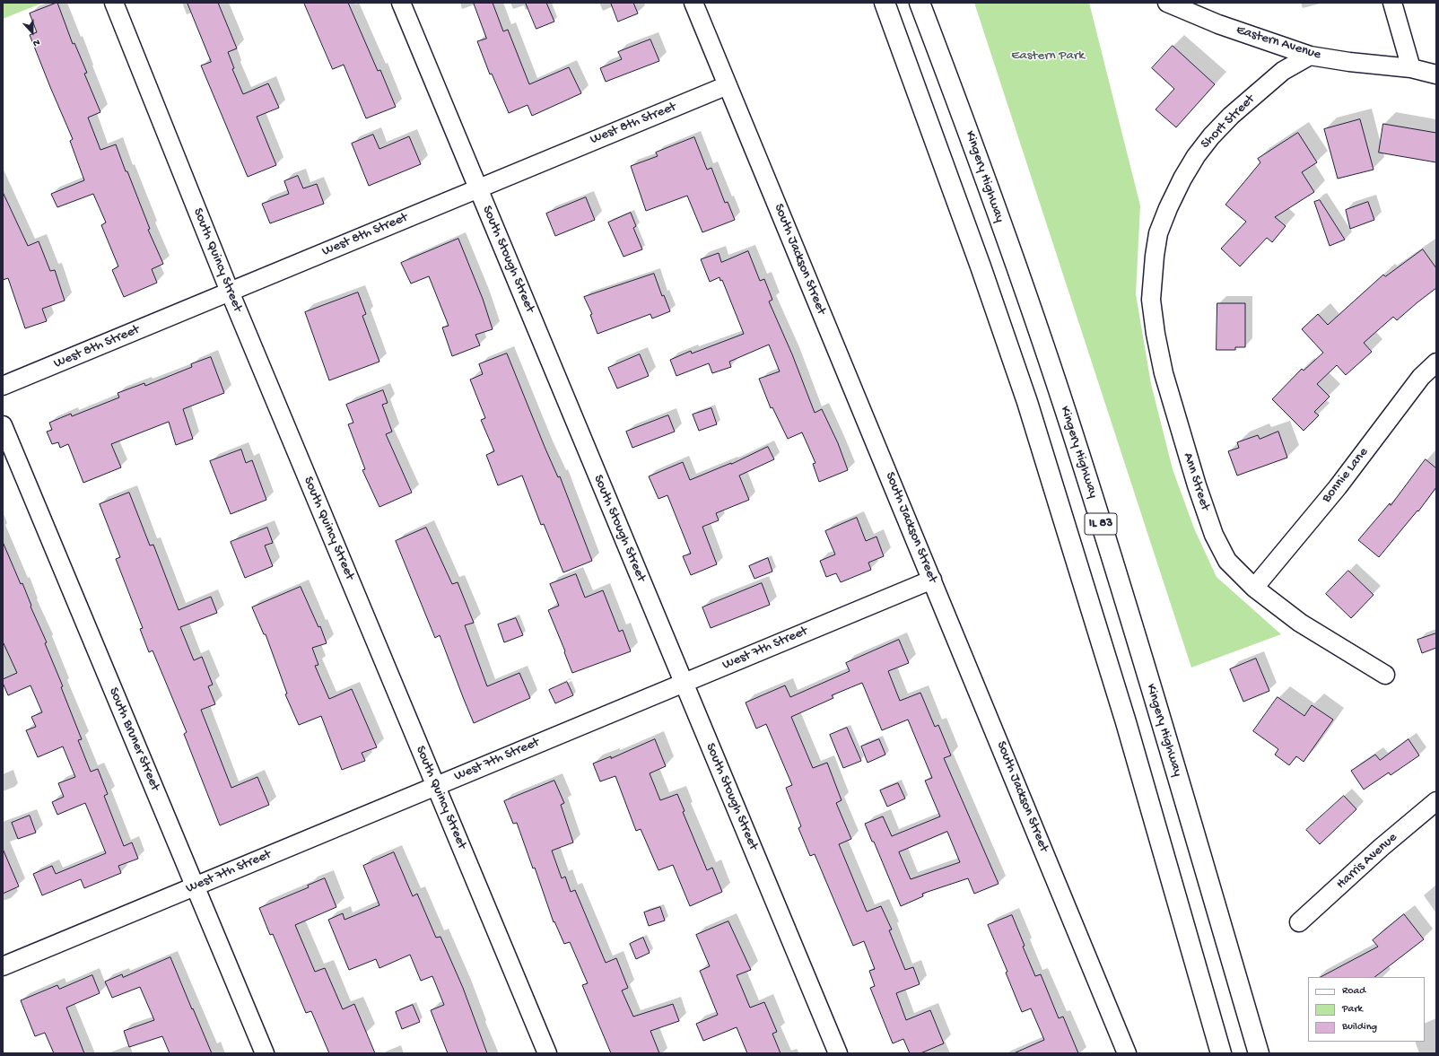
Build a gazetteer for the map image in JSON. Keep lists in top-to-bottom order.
{
  "streets": {
    "highway": ["Kingery Highway", "IL 83"],
    "street": [
      "Eastern Avenue",
      "Short Street",
      "West 8th Street",
      "South Stough Street",
      "South Jackson Street",
      "South Quincy Street",
      "Bonnie Lane",
      "Ann Street",
      "West 7th Street",
      "South Bruner Street",
      "Harris Avenue"
    ]
  },
  "crossings": [
    ["Eastern Avenue", "Short Street"],
    ["Short Street", "Ann Street"],
    ["West 8th Street", "South Stough Street"],
    ["West 8th Street", "South Jackson Street"],
    ["West 8th Street", "South Quincy Street"],
    ["South Stough Street", "West 7th Street"],
    ["South Jackson Street", "West 7th Street"],
    ["South Quincy Street", "West 7th Street"],
    ["Bonnie Lane", "Ann Street"],
    ["West 7th Street", "South Bruner Street"]
  ],
  "parks": ["Eastern Park"],
  "legend": ["Road", "Park", "Building"],
  "north": "bottom"
}
